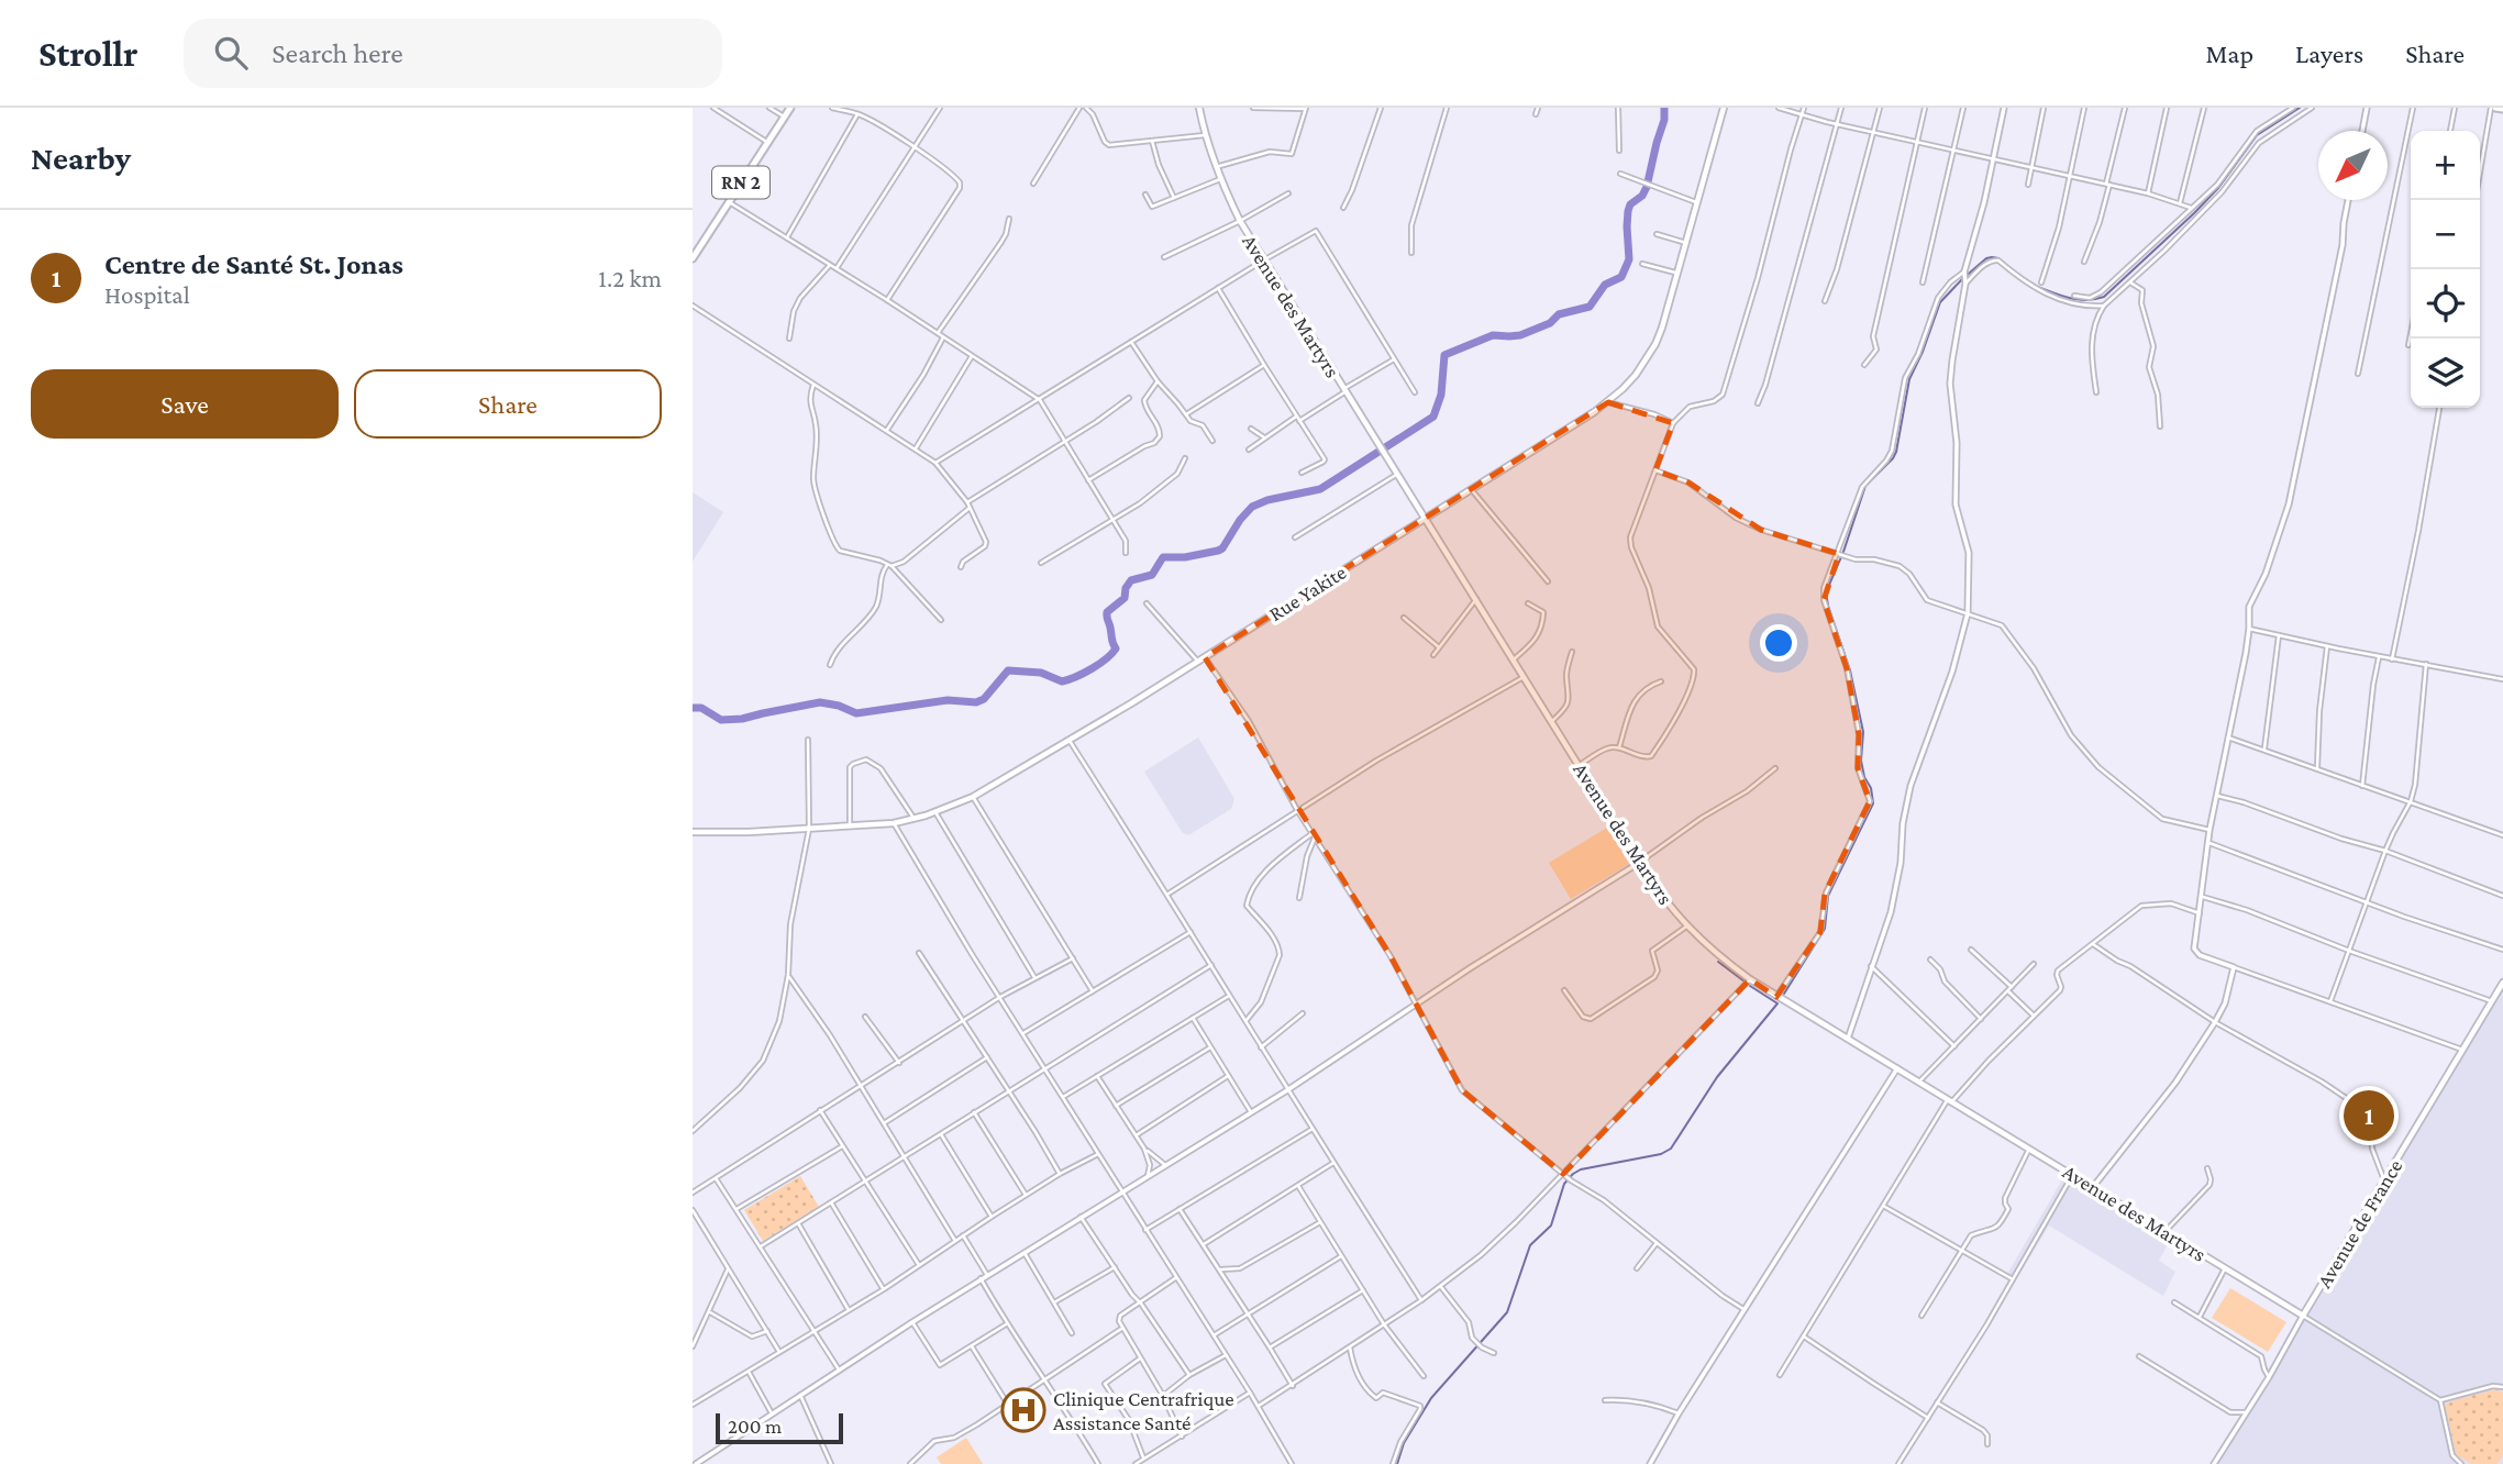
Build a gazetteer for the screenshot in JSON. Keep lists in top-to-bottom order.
{
  "streets": {
    "main road": [
      "RN 2",
      "Avenue des Martyrs",
      "Rue Yakite",
      "Avenue de France"
    ]
  },
  "crossings": [
    ["Avenue des Martyrs", "Rue Yakite"],
    ["Avenue des Martyrs", "Avenue de France"]
  ],
  "places": {
    "hospital": ["Clinique Centrafrique Assistance Santé"]
  },
  "scale_bar": "200 m",
  "north": "bottom left",
  "page": {
    "header": "Strollr",
    "search": "Search here",
    "nav": ["Map", "Layers", "Share"],
    "heading": "Nearby",
    "map_buttons": ["+", "−"],
    "list": [
      {
        "mark": "1",
        "name": "Centre de Santé St. Jonas",
        "note": "Hospital",
        "value": "1.2 km"
      }
    ],
    "buttons": ["Save", "Share"],
    "pins": "1",
    "scale": "200 m"
  }
}
